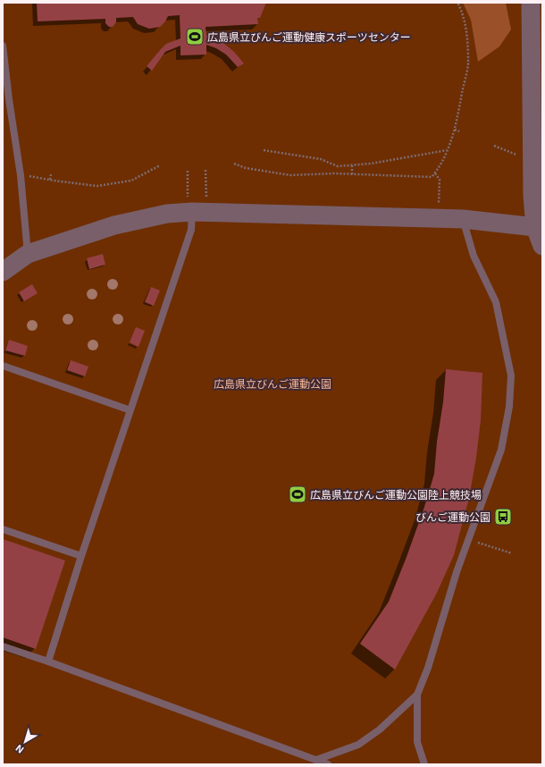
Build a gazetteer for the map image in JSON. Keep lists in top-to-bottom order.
{
  "parks": ["広島県立びんご運動公園"],
  "places": {
    "sports": ["広島県立びんご運動健康スポーツセンター", "広島県立びんご運動公園陸上競技場"],
    "bus stop": ["びんご運動公園"]
  },
  "north": "bottom left"
}
